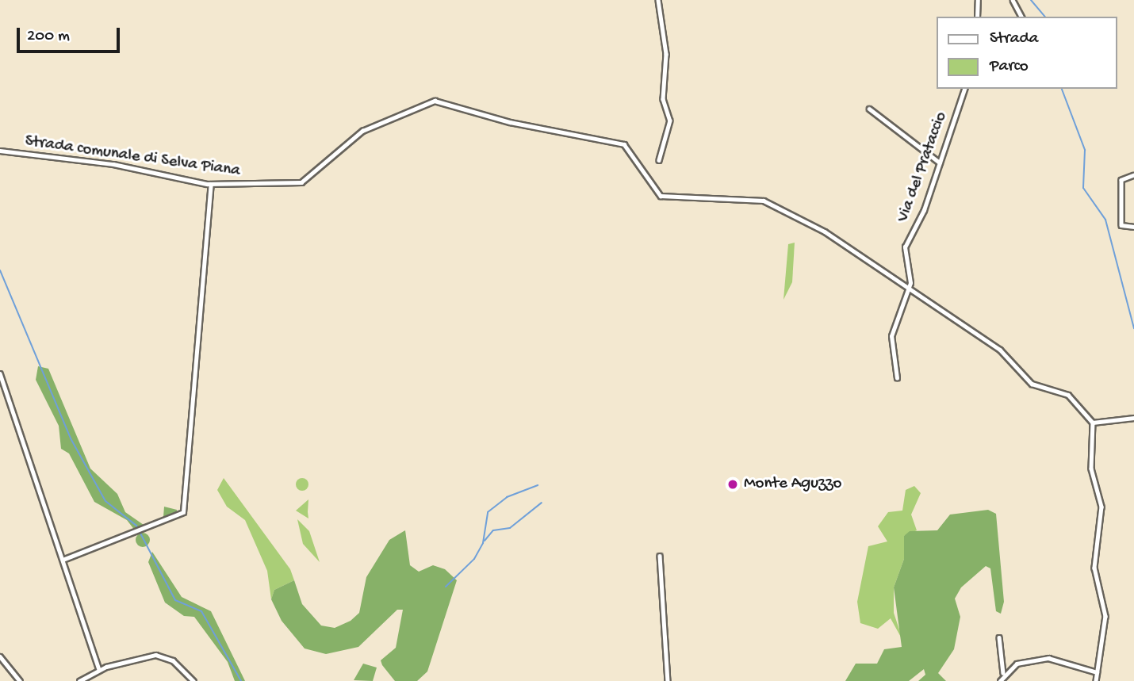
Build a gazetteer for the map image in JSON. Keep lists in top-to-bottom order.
{
  "streets": {
    "street": ["Strada comunale di Selva Piana", "Via del Prataccio"]
  },
  "crossings": [
    ["Strada comunale di Selva Piana", "Via del Prataccio"]
  ],
  "places": ["Monte Aguzzo"],
  "legend": ["Strada", "Parco"],
  "scale_bar": "200 m"
}
